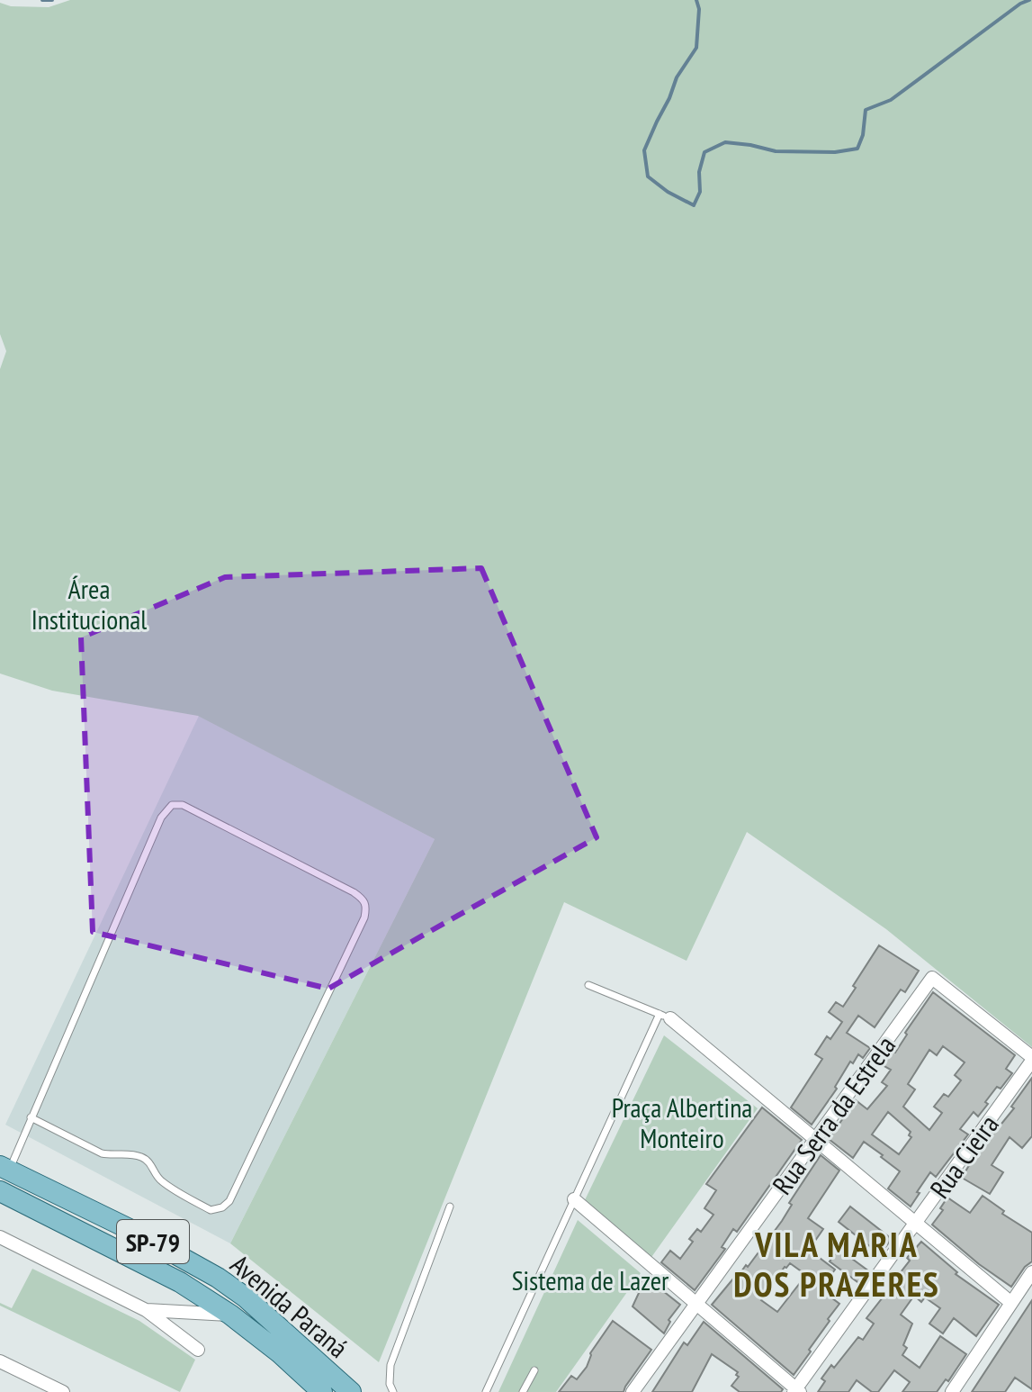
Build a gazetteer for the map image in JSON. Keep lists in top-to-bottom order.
{
  "streets": {
    "main road": ["SP-79", "Avenida Paraná"],
    "street": ["Rua Serra da Estrela", "Rua Cieira"]
  },
  "crossings": [
    ["Rua Serra da Estrela", "Rua Cieira"]
  ],
  "districts": ["VILA MARIA DOS PRAZERES"],
  "parks": ["Área Institucional", "Praça Albertina Monteiro", "Sistema de Lazer"]
}
